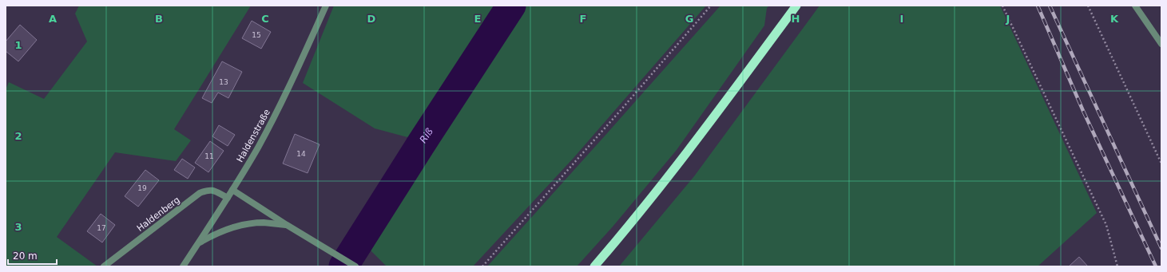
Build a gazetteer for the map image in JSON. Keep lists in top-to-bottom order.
{
  "streets": {
    "street": ["Haldenstraße", "Haldenberg"]
  },
  "crossings": [
    ["Haldenstraße", "Haldenberg"]
  ],
  "water": ["Riß"],
  "house_numbers": [
    "15",
    "13",
    "14",
    "11",
    "19",
    "17"
  ],
  "scale_bar": "20 m",
  "grid": {
    "columns": [
      "A",
      "B",
      "C",
      "D",
      "E",
      "F",
      "G",
      "H",
      "I",
      "J",
      "K"
    ],
    "rows": ["1", "2", "3"]
  }
}
